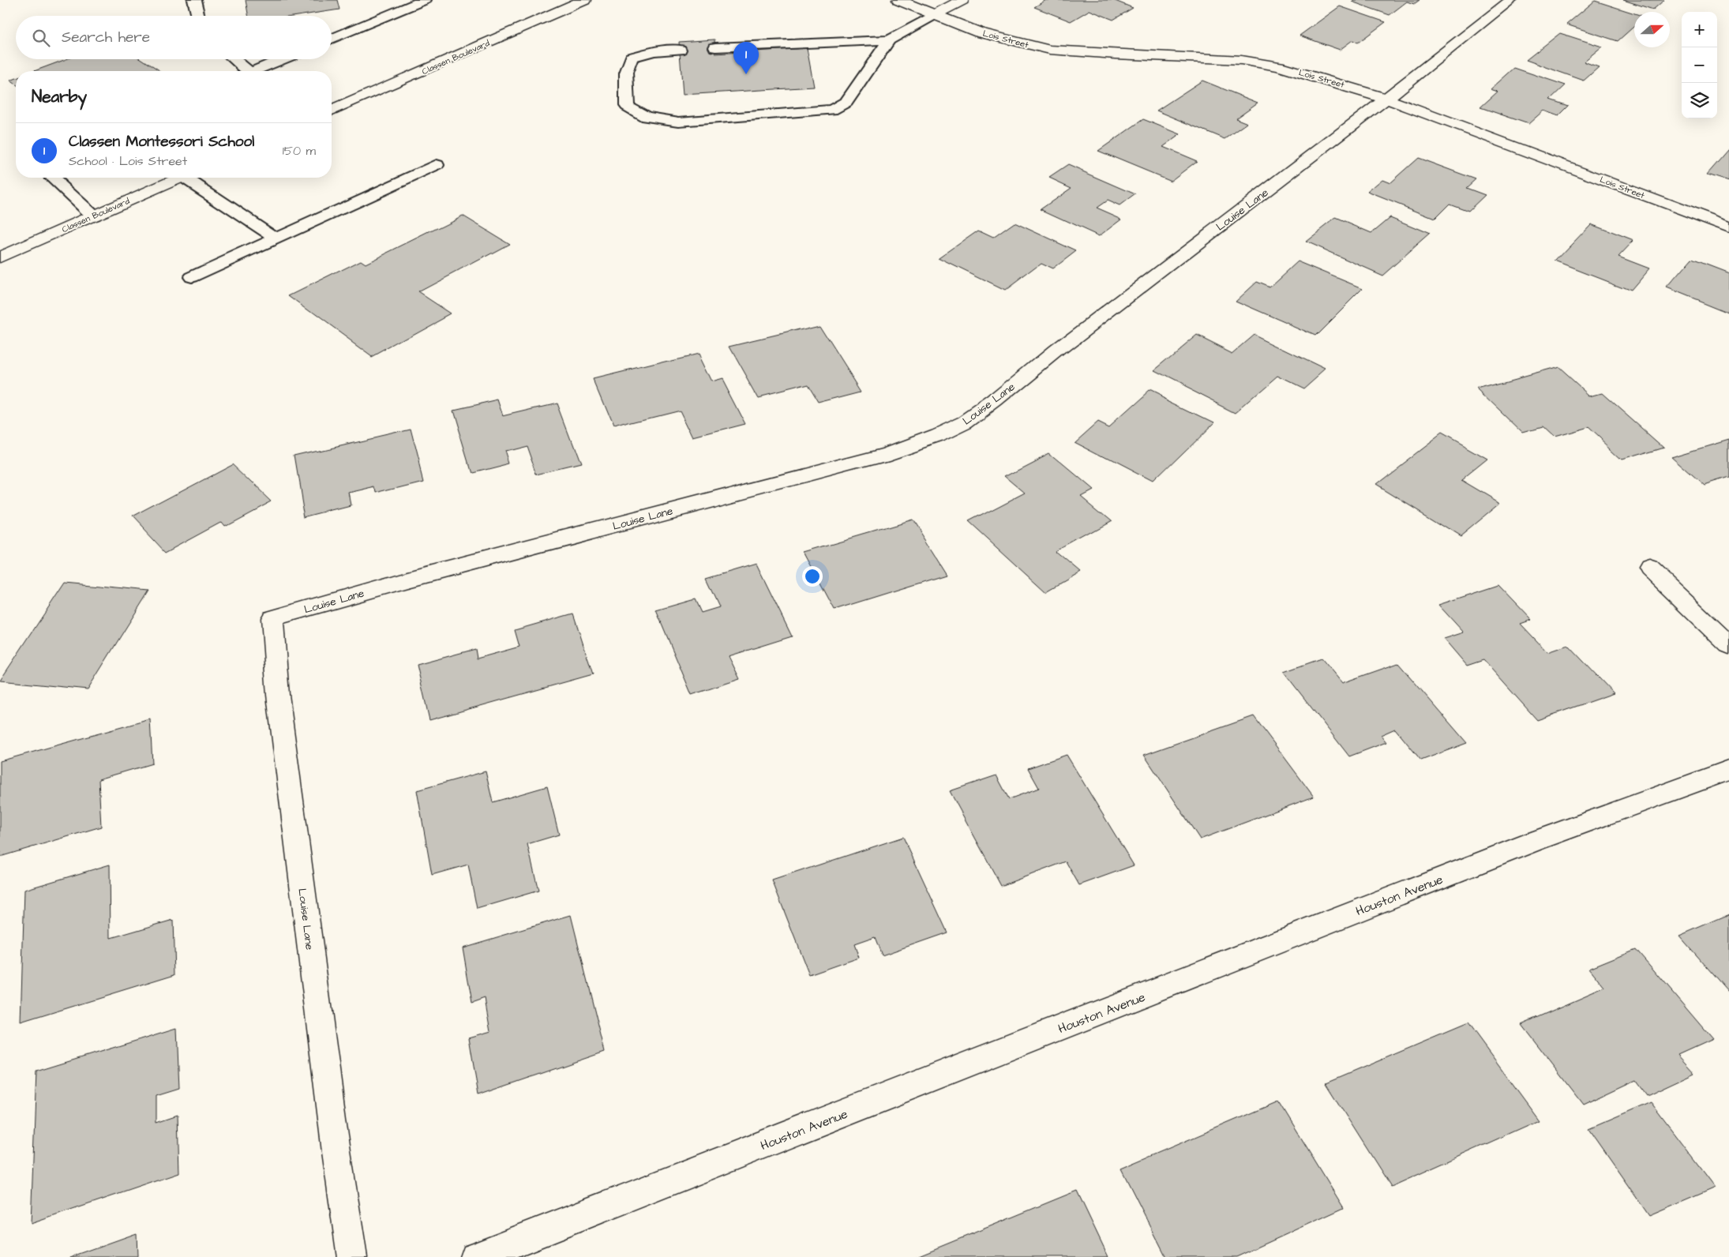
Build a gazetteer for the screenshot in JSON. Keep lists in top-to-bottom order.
{
  "streets": {
    "street": [
      "Lois Street",
      "Classen Boulevard",
      "Louise Lane",
      "Houston Avenue"
    ]
  },
  "crossings": [
    ["Lois Street", "Louise Lane"]
  ],
  "north": "right",
  "page": {
    "map_buttons": ["+", "−"],
    "search": "Search here",
    "pins": "1",
    "heading": "Nearby",
    "list": [
      {
        "mark": "1",
        "name": "Classen Montessori School",
        "note": "School · Lois Street",
        "value": "150 m"
      }
    ]
  }
}
